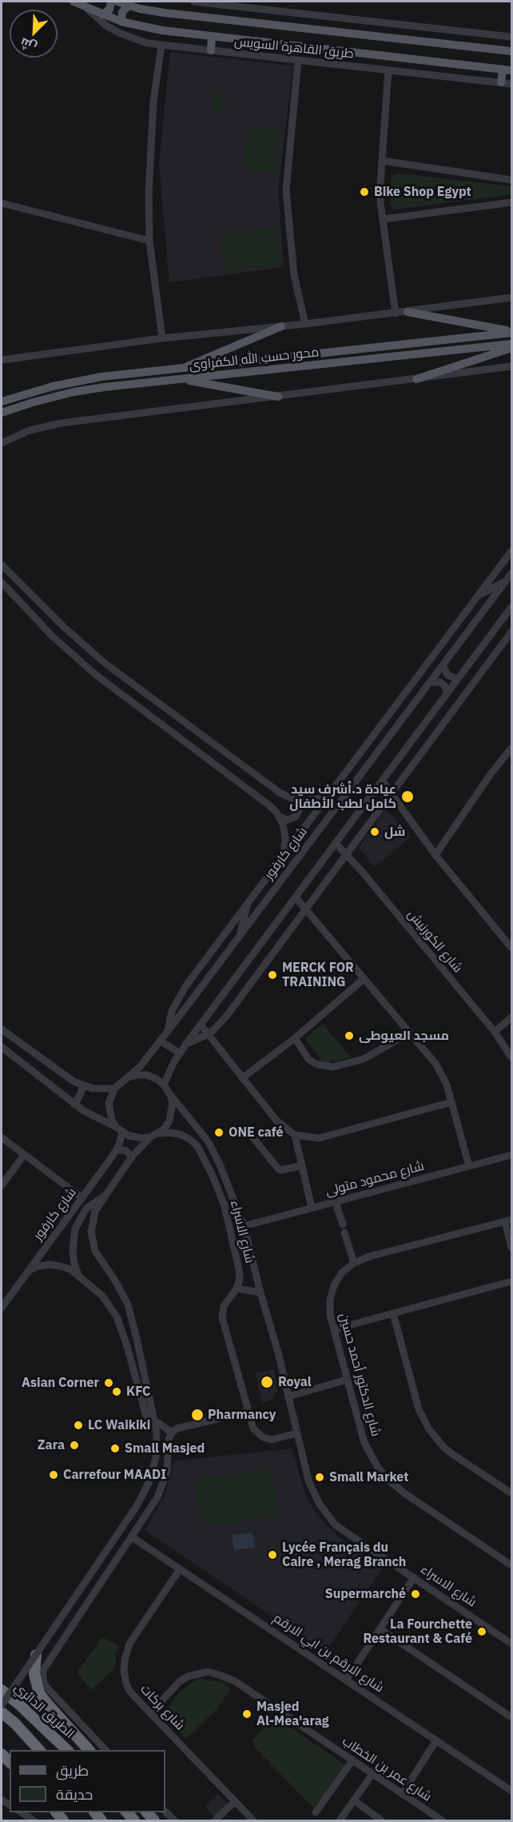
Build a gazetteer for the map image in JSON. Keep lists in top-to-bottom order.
{
  "streets": {
    "highway": ["الطريق الدائري"],
    "main road": ["طريق القاهرة السويس", "محور حسب الله الكفراوى"],
    "street": [
      "شارع كارفور",
      "شارع الكورنيش",
      "شارع محمود متولى",
      "شارع الاسراء",
      "شارع الدكتور أحمد حسين",
      "شارع الارقم بن ابي الارقم",
      "شارع بركات",
      "شارع عمر بن الخطاب"
    ]
  },
  "crossings": [
    ["شارع كارفور", "شارع الاسراء"],
    ["شارع محمود متولى", "شارع الاسراء"],
    ["شارع الارقم بن ابي الارقم", "شارع بركات"],
    ["شارع بركات", "شارع عمر بن الخطاب"]
  ],
  "places": [
    "Bike Shop Egypt",
    "عيادة د.أشرف سيد كامل لطب الأطفال",
    "شل",
    "MERCK FOR TRAINING",
    "مسجد العيوطى",
    "ONE café",
    "Royal",
    "Asian Corner",
    "KFC",
    "Pharmancy",
    "LC Waikiki",
    "Zara",
    "Small Masjed",
    "Carrefour MAADI",
    "Small Market",
    "Lycée Français du Caire , Merag Branch",
    "Supermarché",
    "La Fourchette Restaurant & Café",
    "Masjed Al-Mea'arag"
  ],
  "legend": ["طريق", "حديقة"],
  "north": "bottom left"
}
